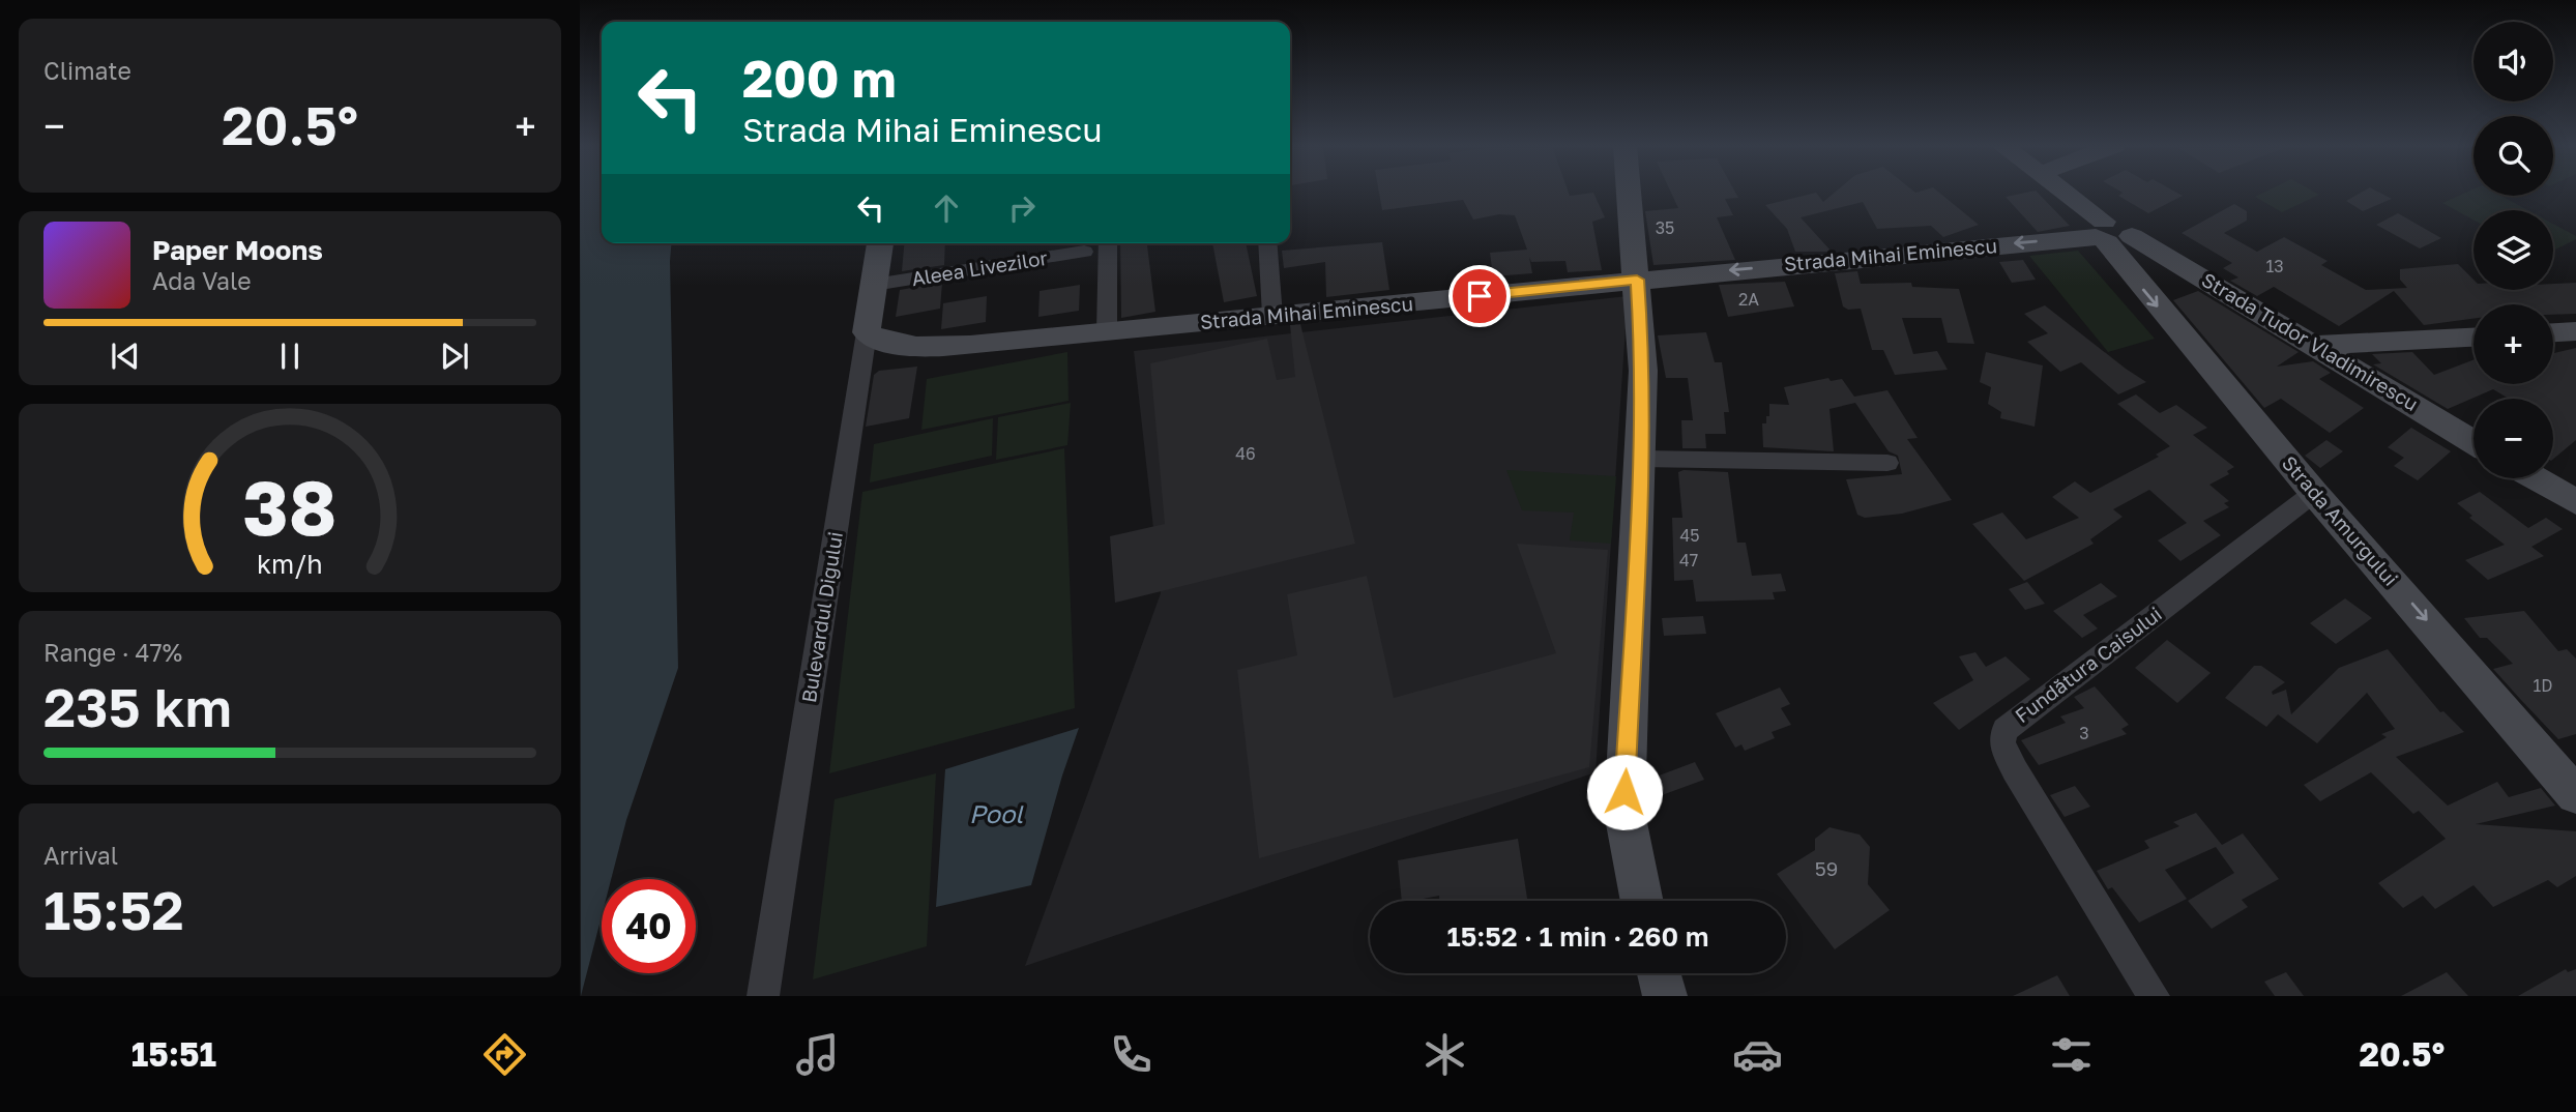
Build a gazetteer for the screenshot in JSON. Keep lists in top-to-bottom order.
{
  "streets": {
    "street": [
      "Strada Mihai Eminescu",
      "Aleea Livezilor",
      "Strada Tudor Vladimirescu",
      "Strada Amurgului",
      "Bulevardul Digului",
      "Fundătura Caisului"
    ]
  },
  "crossings": [
    ["Strada Mihai Eminescu", "Strada Tudor Vladimirescu"],
    ["Strada Mihai Eminescu", "Strada Amurgului"],
    ["Strada Mihai Eminescu", "Bulevardul Digului"],
    ["Aleea Livezilor", "Bulevardul Digului"],
    ["Strada Tudor Vladimirescu", "Strada Amurgului"],
    ["Strada Amurgului", "Fundătura Caisului"]
  ],
  "one_way": ["Strada Amurgului"],
  "water": ["Pool"],
  "house_numbers": [
    "35",
    "13",
    "2A",
    "46",
    "45",
    "47",
    "1D",
    "3",
    "59"
  ],
  "page": {
    "tile": [
      "Climate",
      ["Range · 47%", "235 km"],
      ["Arrival", "15:52"]
    ],
    "map_buttons": ["+", "−"],
    "turn": ["200 m", "Strada Mihai Eminescu"],
    "heat": ["−", "20.5°", "+"],
    "song": ["Paper Moons", "Ada Vale"],
    "limit": "40",
    "trip": "15:52 · 1 min · 260 m",
    "tabs": ["15:51", "20.5°"],
    "gauge": ["38", "km/h"]
  }
}
